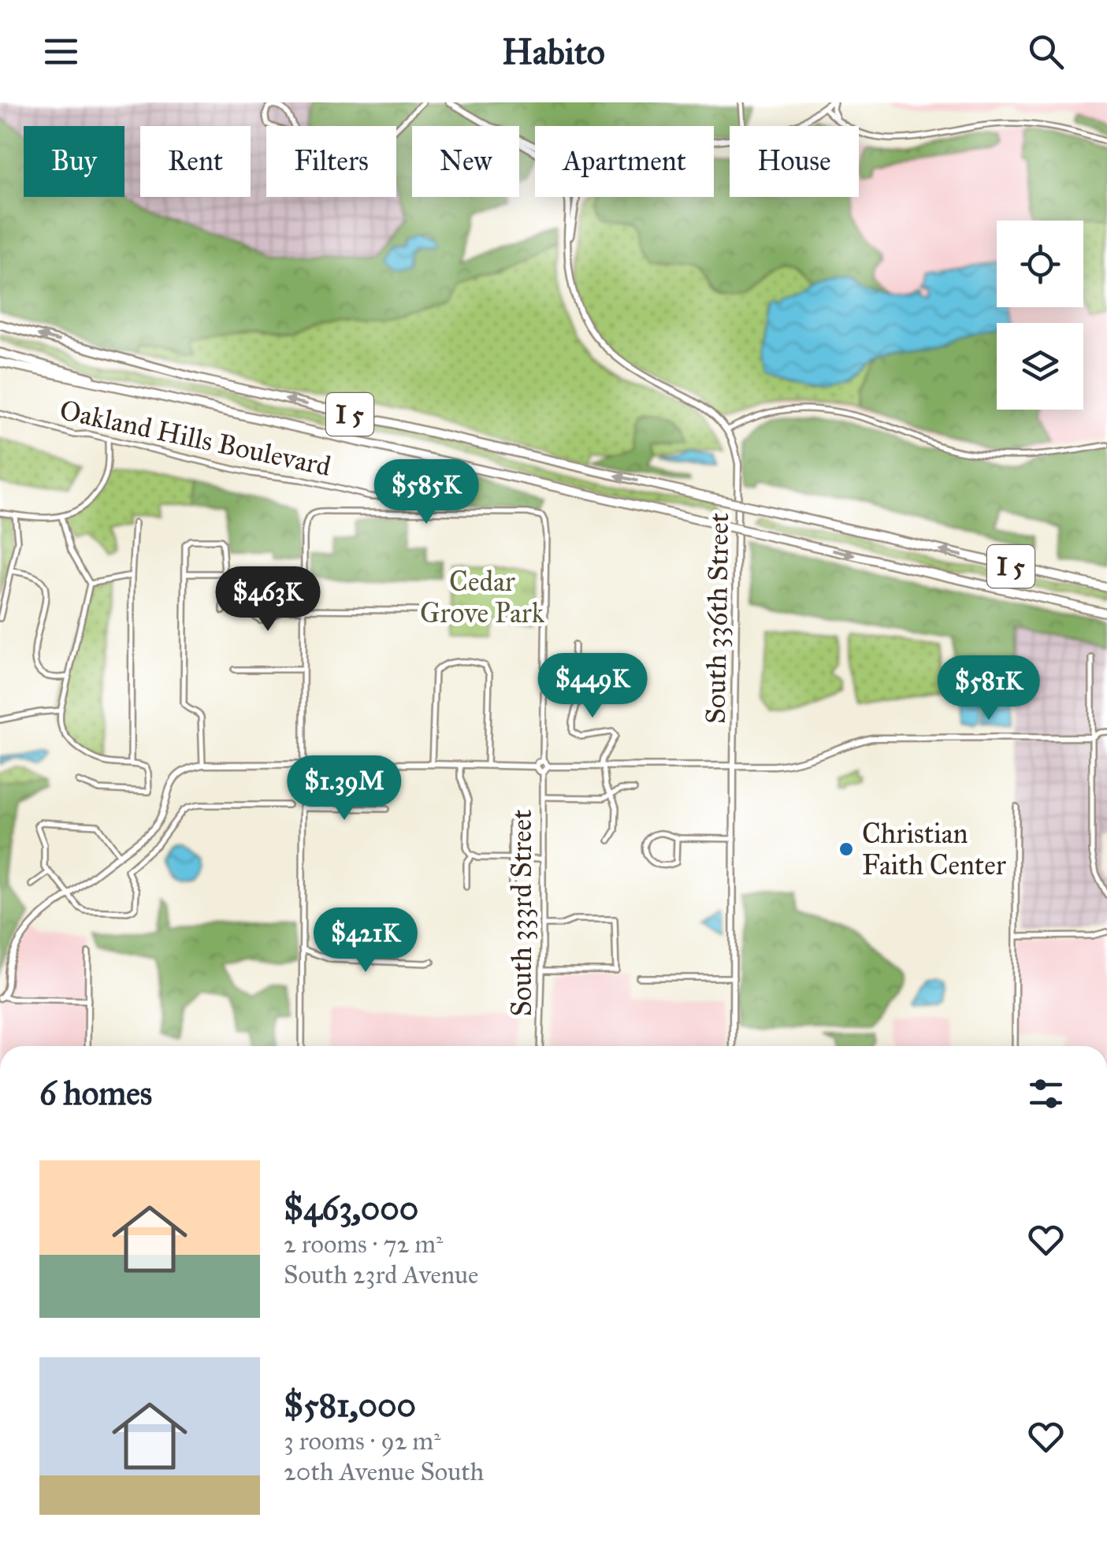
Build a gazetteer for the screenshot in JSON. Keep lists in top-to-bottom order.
{
  "streets": {
    "highway": ["I 5"],
    "street": ["Oakland Hills Boulevard", "South 336th Street", "South 333rd Street"]
  },
  "parks": ["Cedar Grove Park"],
  "places": ["Christian Faith Center"],
  "page": {
    "header": "Habito",
    "chip": [
      "Buy",
      "Rent",
      "Filters",
      "New",
      "Apartment",
      "House"
    ],
    "price": [
      "$585K",
      "$463K",
      "$449K",
      "$581K",
      "$1.39M",
      "$421K"
    ],
    "heading": "6 homes",
    "list": [
      {
        "name": "$463,000",
        "note": "2 rooms · 72 m² · South 23rd Avenue"
      },
      {
        "name": "$581,000",
        "note": "3 rooms · 92 m² · 20th Avenue South"
      }
    ]
  }
}
